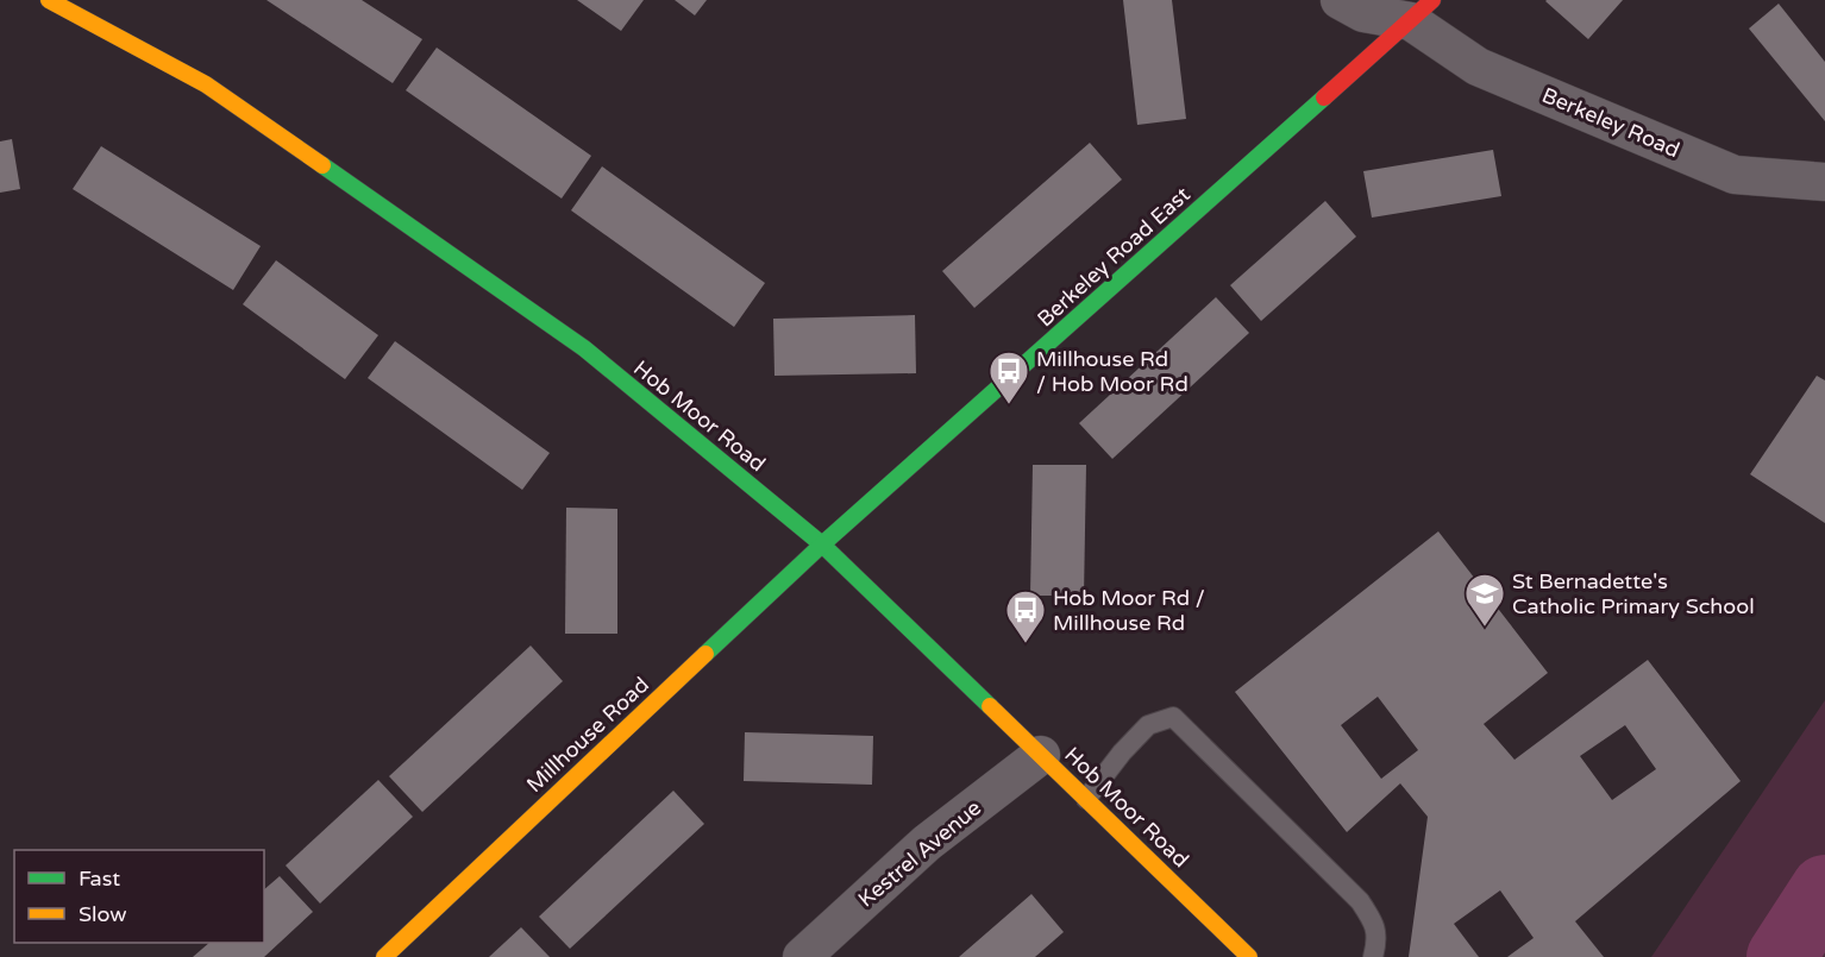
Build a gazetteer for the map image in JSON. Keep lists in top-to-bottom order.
{
  "streets": {
    "street": [
      "Berkeley Road",
      "Berkeley Road East",
      "Hob Moor Road",
      "Millhouse Road",
      "Kestrel Avenue"
    ]
  },
  "crossings": [
    ["Berkeley Road", "Berkeley Road East"],
    ["Berkeley Road East", "Hob Moor Road"],
    ["Berkeley Road East", "Millhouse Road"],
    ["Hob Moor Road", "Millhouse Road"],
    ["Hob Moor Road", "Kestrel Avenue"]
  ],
  "places": {
    "bus stop": ["Millhouse Rd / Hob Moor Rd", "Hob Moor Rd / Millhouse Rd"],
    "school or university": ["St Bernadette's Catholic Primary School"]
  },
  "legend": ["Fast", "Slow"]
}
